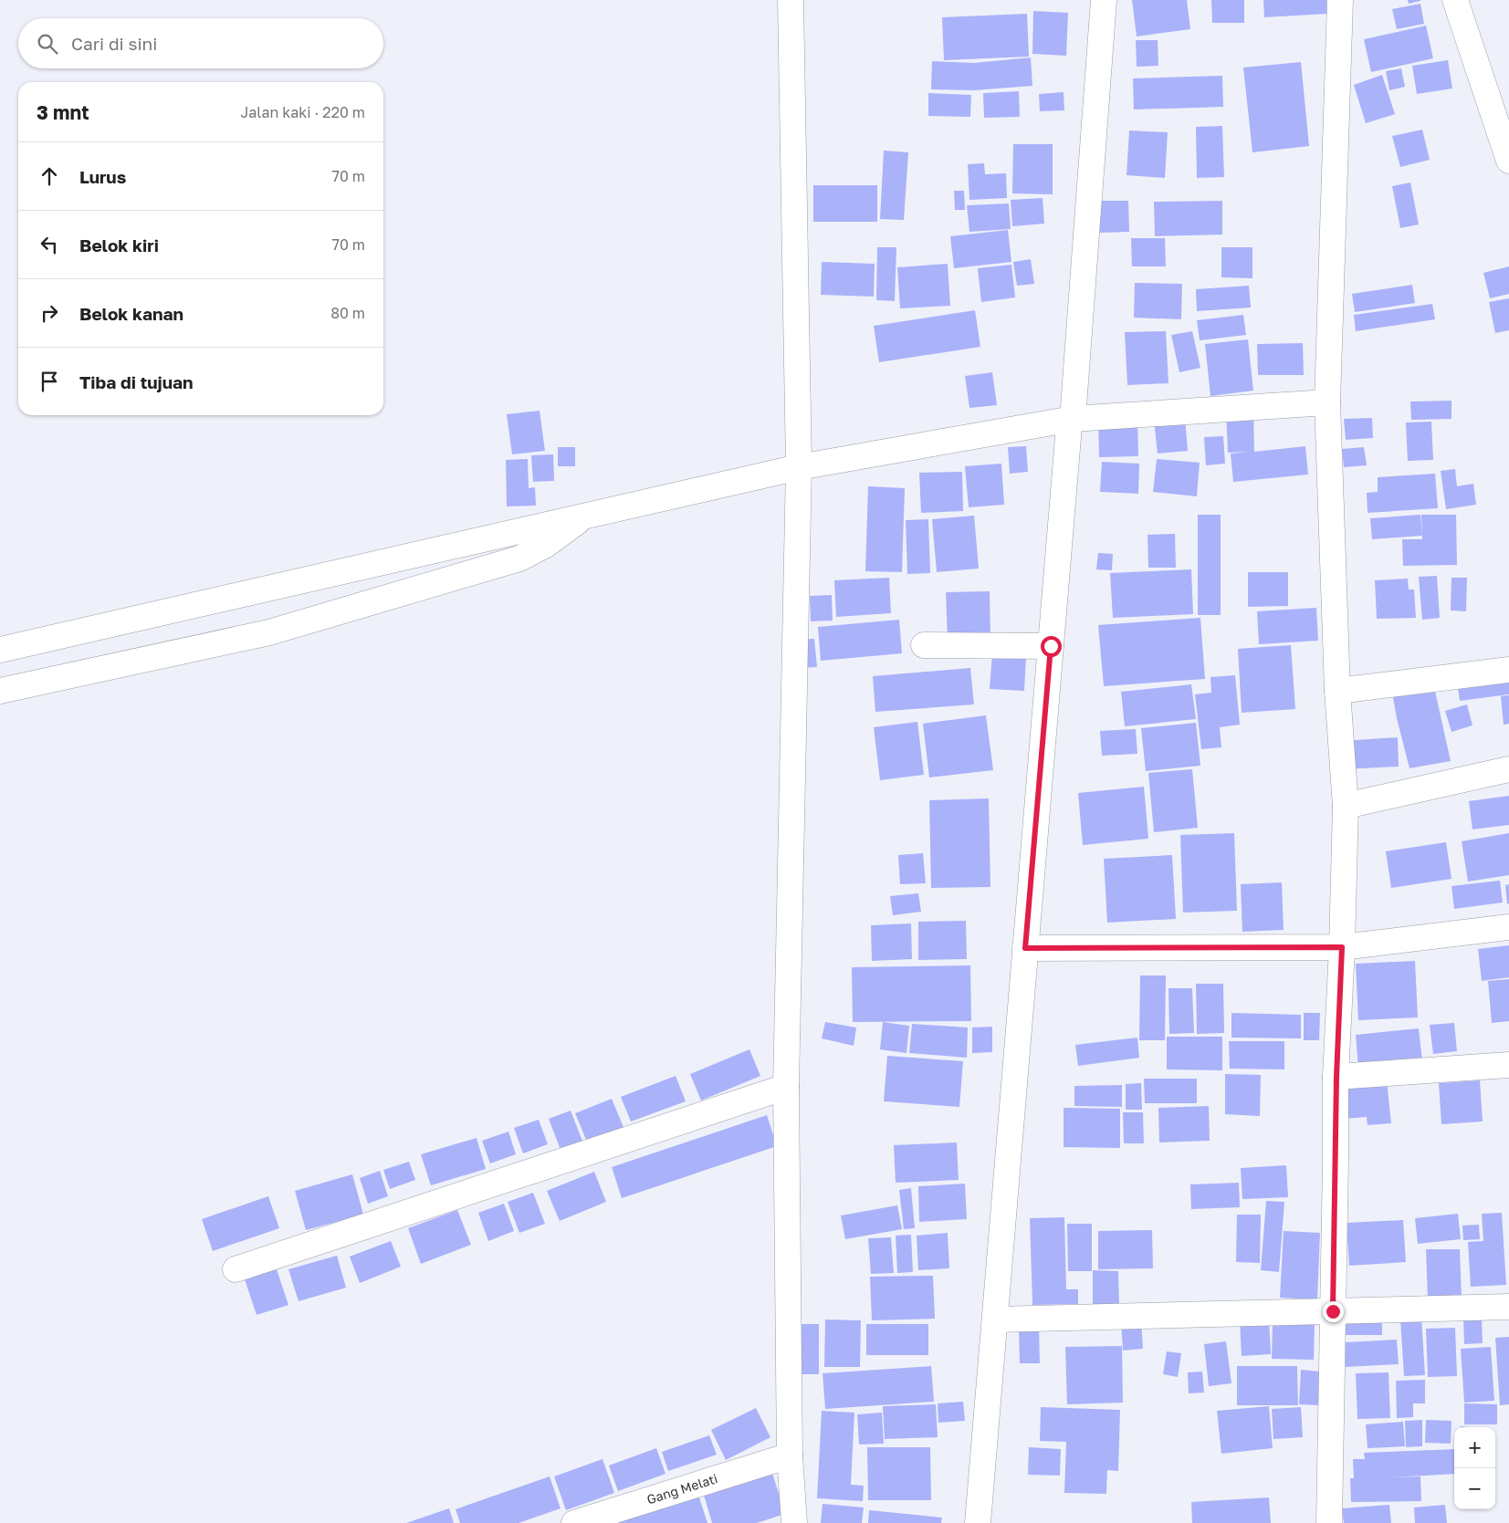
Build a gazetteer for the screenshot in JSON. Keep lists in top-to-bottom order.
{
  "streets": {
    "street": ["Gang Melati"]
  },
  "page": {
    "search": "Cari di sini",
    "heading": ["3 mnt", "Jalan kaki · 220 m"],
    "list": [
      ["Lurus", "70 m"],
      ["Belok kiri", "70 m"],
      ["Belok kanan", "80 m"],
      "Tiba di tujuan"
    ],
    "map_buttons": ["+", "−"]
  }
}
